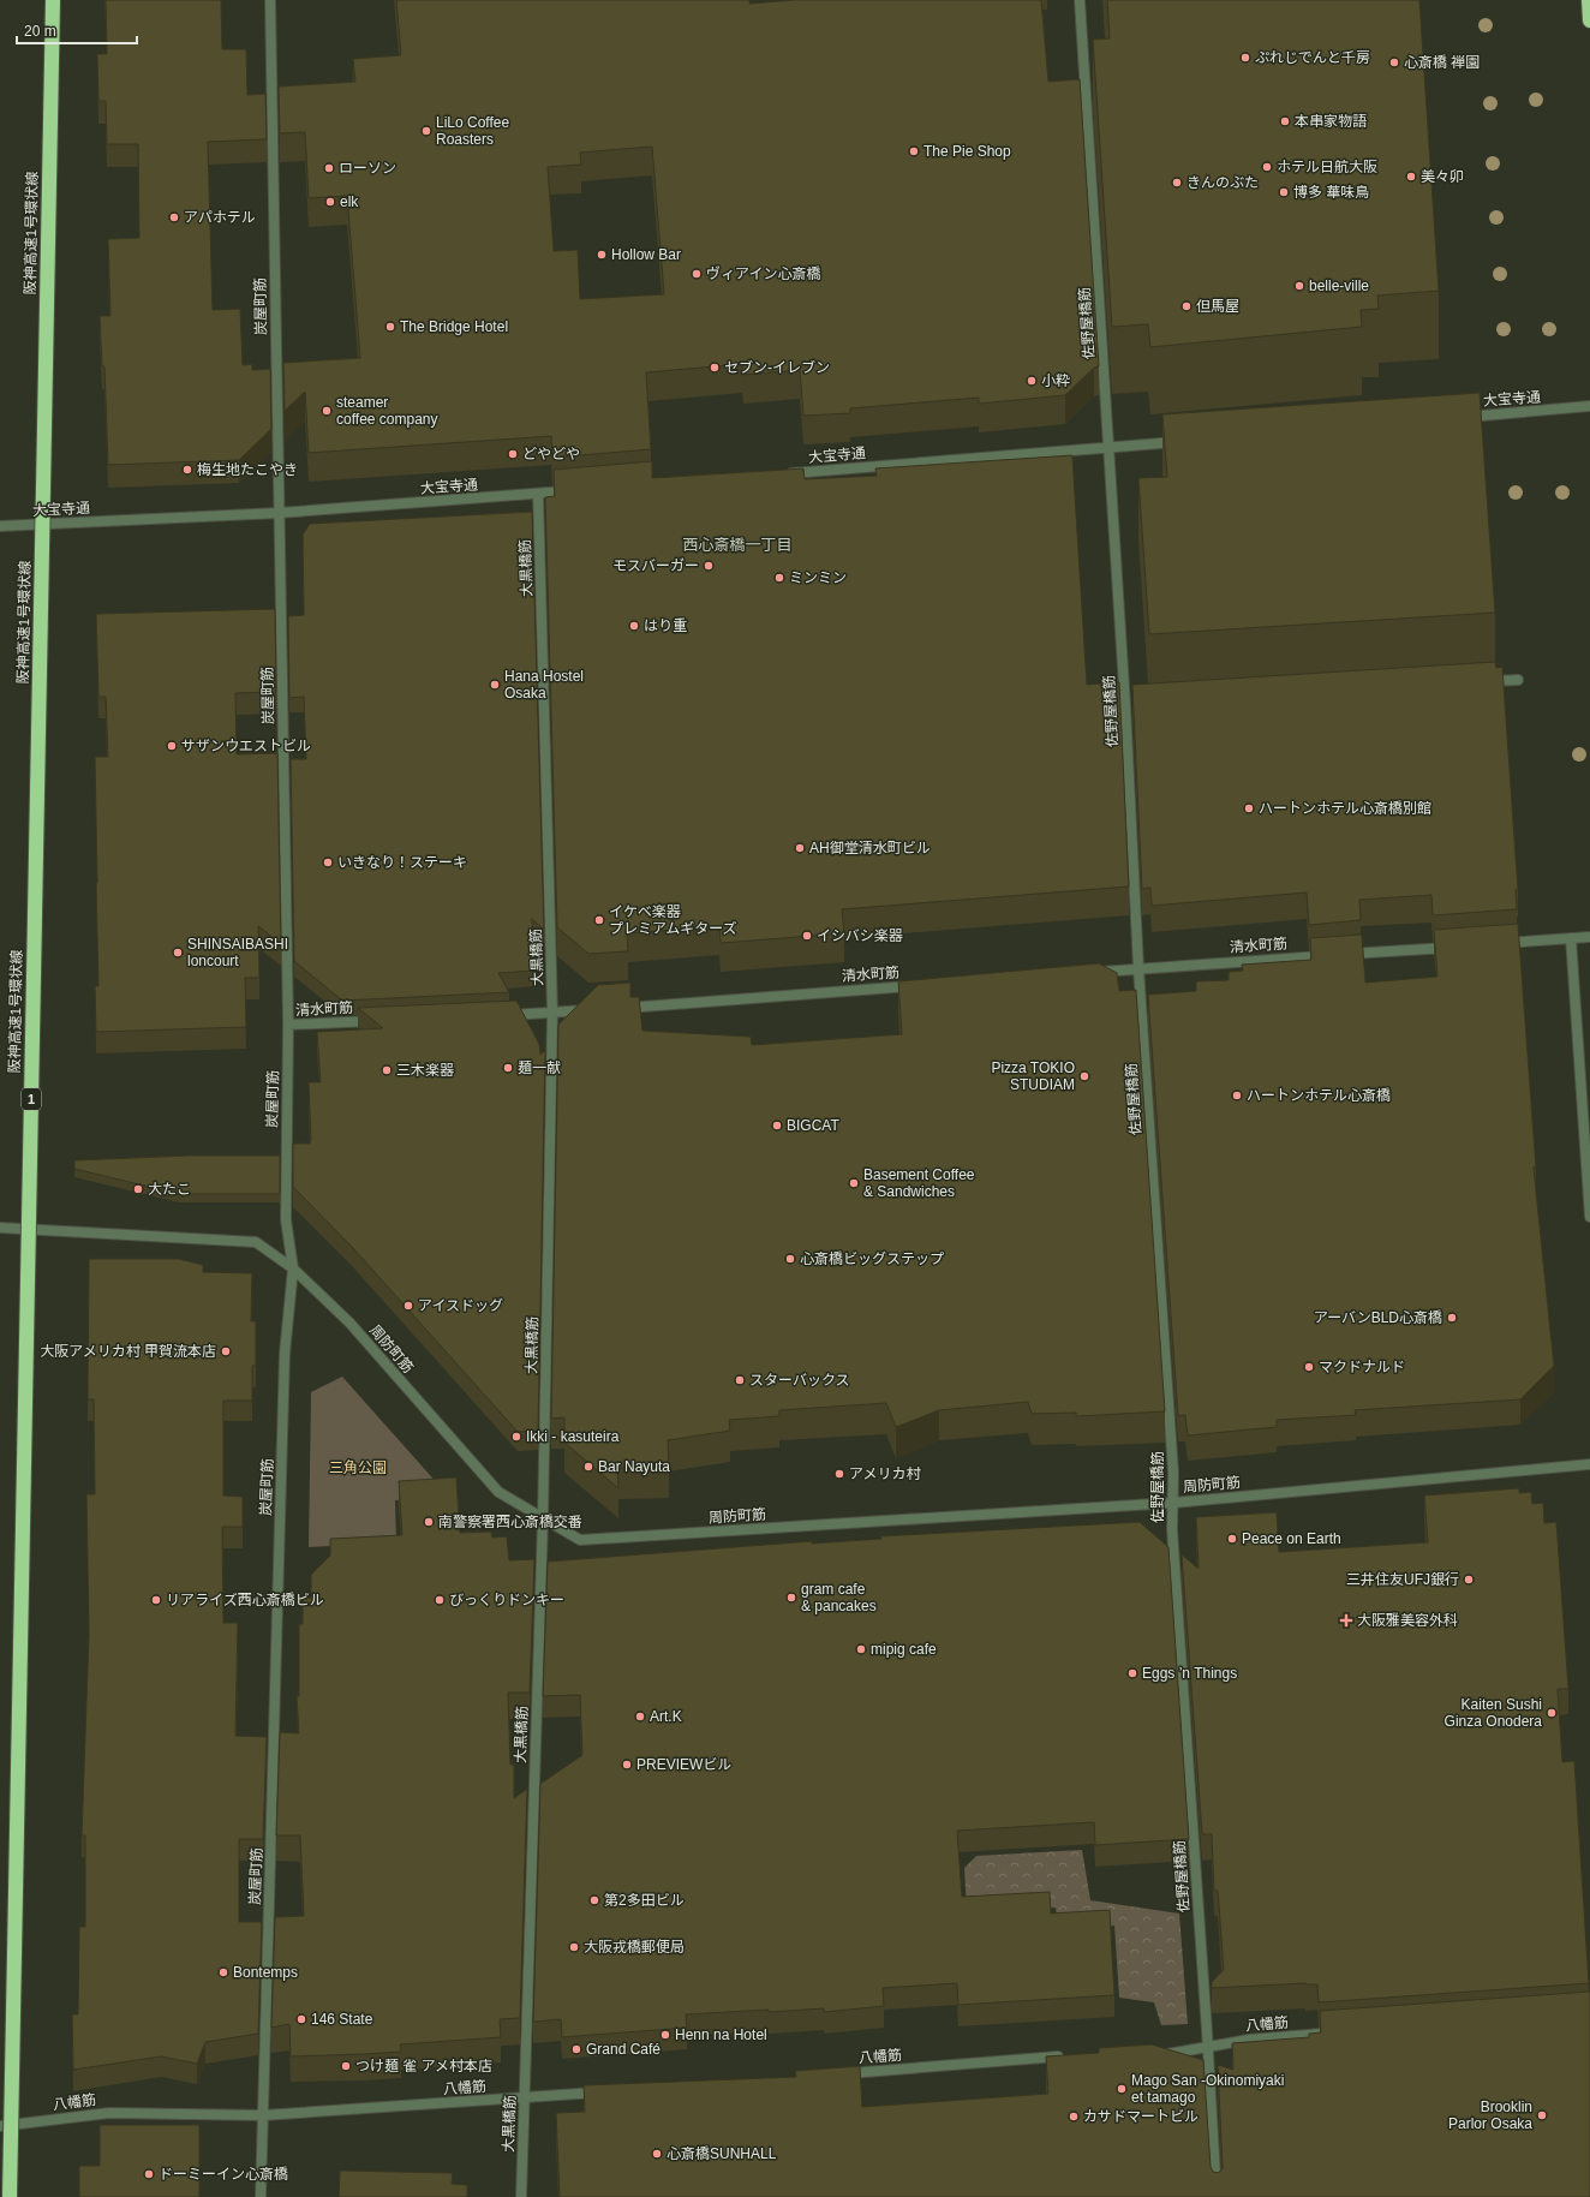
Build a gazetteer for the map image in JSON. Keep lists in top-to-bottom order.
{
  "streets": {
    "highway": ["阪神高速1号環状線", "1"],
    "street": [
      "炭屋町筋",
      "佐野屋橋筋",
      "大宝寺通",
      "大黒橋筋",
      "清水町筋",
      "周防町筋",
      "八幡筋"
    ]
  },
  "crossings": [
    ["炭屋町筋", "大宝寺通"],
    ["炭屋町筋", "清水町筋"],
    ["炭屋町筋", "周防町筋"],
    ["炭屋町筋", "八幡筋"],
    ["佐野屋橋筋", "大宝寺通"],
    ["佐野屋橋筋", "清水町筋"],
    ["佐野屋橋筋", "周防町筋"],
    ["佐野屋橋筋", "八幡筋"],
    ["大宝寺通", "大黒橋筋"],
    ["大黒橋筋", "周防町筋"],
    ["大黒橋筋", "八幡筋"]
  ],
  "districts": ["西心斎橋一丁目"],
  "parks": ["三角公園"],
  "places": {
    "other": [
      "ぷれじでんと千房",
      "心斎橋 禅園",
      "本串家物語",
      "LiLo Coffee Roasters",
      "The Pie Shop",
      "ホテル日航大阪",
      "ローソン",
      "美々卯",
      "きんのぶた",
      "博多 華味鳥",
      "elk",
      "アパホテル",
      "Hollow Bar",
      "ヴィアイン心斎橋",
      "belle-ville",
      "但馬屋",
      "The Bridge Hotel",
      "セブン-イレブン",
      "小粋",
      "steamer coffee company",
      "どやどや",
      "梅生地たこやき",
      "モスバーガー",
      "ミンミン",
      "はり重",
      "Hana Hostel Osaka",
      "サザンウエストビル",
      "ハートンホテル心斎橋別館",
      "AH御堂清水町ビル",
      "いきなり！ステーキ",
      "イケベ楽器 プレミアムギターズ",
      "イシバシ楽器",
      "SHINSAIBASHI loncourt",
      "麺一献",
      "三木楽器",
      "Pizza TOKIO STUDIAM",
      "ハートンホテル心斎橋",
      "BIGCAT",
      "Basement Coffee & Sandwiches",
      "大たこ",
      "心斎橋ビッグステップ",
      "アイスドッグ",
      "アーバンBLD心斎橋",
      "大阪アメリカ村 甲賀流本店",
      "マクドナルド",
      "スターバックス",
      "Ikki - kasuteira",
      "Bar Nayuta",
      "アメリカ村",
      "南警察署西心斎橋交番",
      "Peace on Earth",
      "三井住友UFJ銀行",
      "gram cafe & pancakes",
      "リアライズ西心斎橋ビル",
      "びっくりドンキー",
      "mipig cafe",
      "Eggs ’n Things",
      "Kaiten Sushi Ginza Onodera",
      "Art.K",
      "PREVIEWビル",
      "第2多田ビル",
      "大阪戎橋郵便局",
      "Bontemps",
      "146 State",
      "Henn na Hotel",
      "Grand Café",
      "つけ麺 雀 アメ村本店",
      "Mago San -Okinomiyaki et tamago",
      "Brooklin Parlor Osaka",
      "カサドマートビル",
      "心斎橋SUNHALL",
      "ドーミーイン心斎橋"
    ],
    "health": ["大阪雅美容外科"]
  },
  "scale_bar": "20 m"
}
